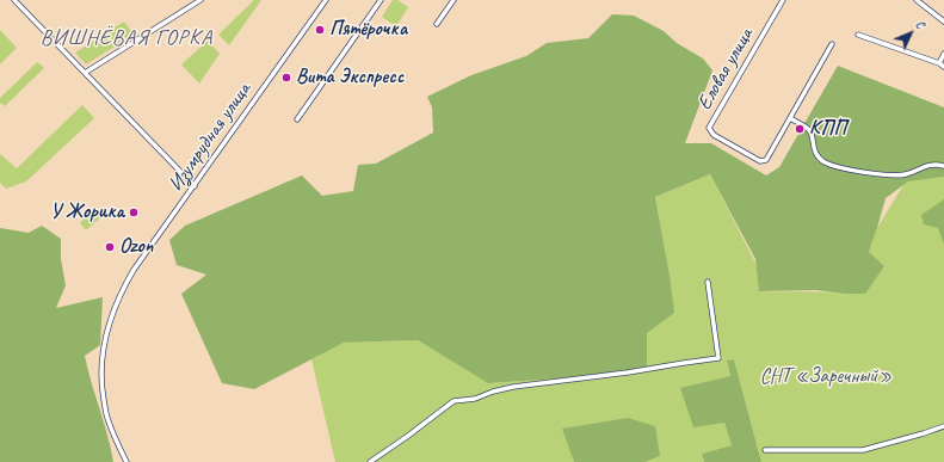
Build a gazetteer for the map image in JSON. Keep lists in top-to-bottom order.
{
  "streets": {
    "street": ["Еловая улица", "Изумрудная улица"]
  },
  "districts": ["ВИШНЁВАЯ ГОРКА"],
  "parks": ["СНТ «Заречный»"],
  "places": [
    "Пятёрочка",
    "Вита Экспресс",
    "КПП",
    "У Жорика",
    "Ozon"
  ],
  "north": "top right"
}
